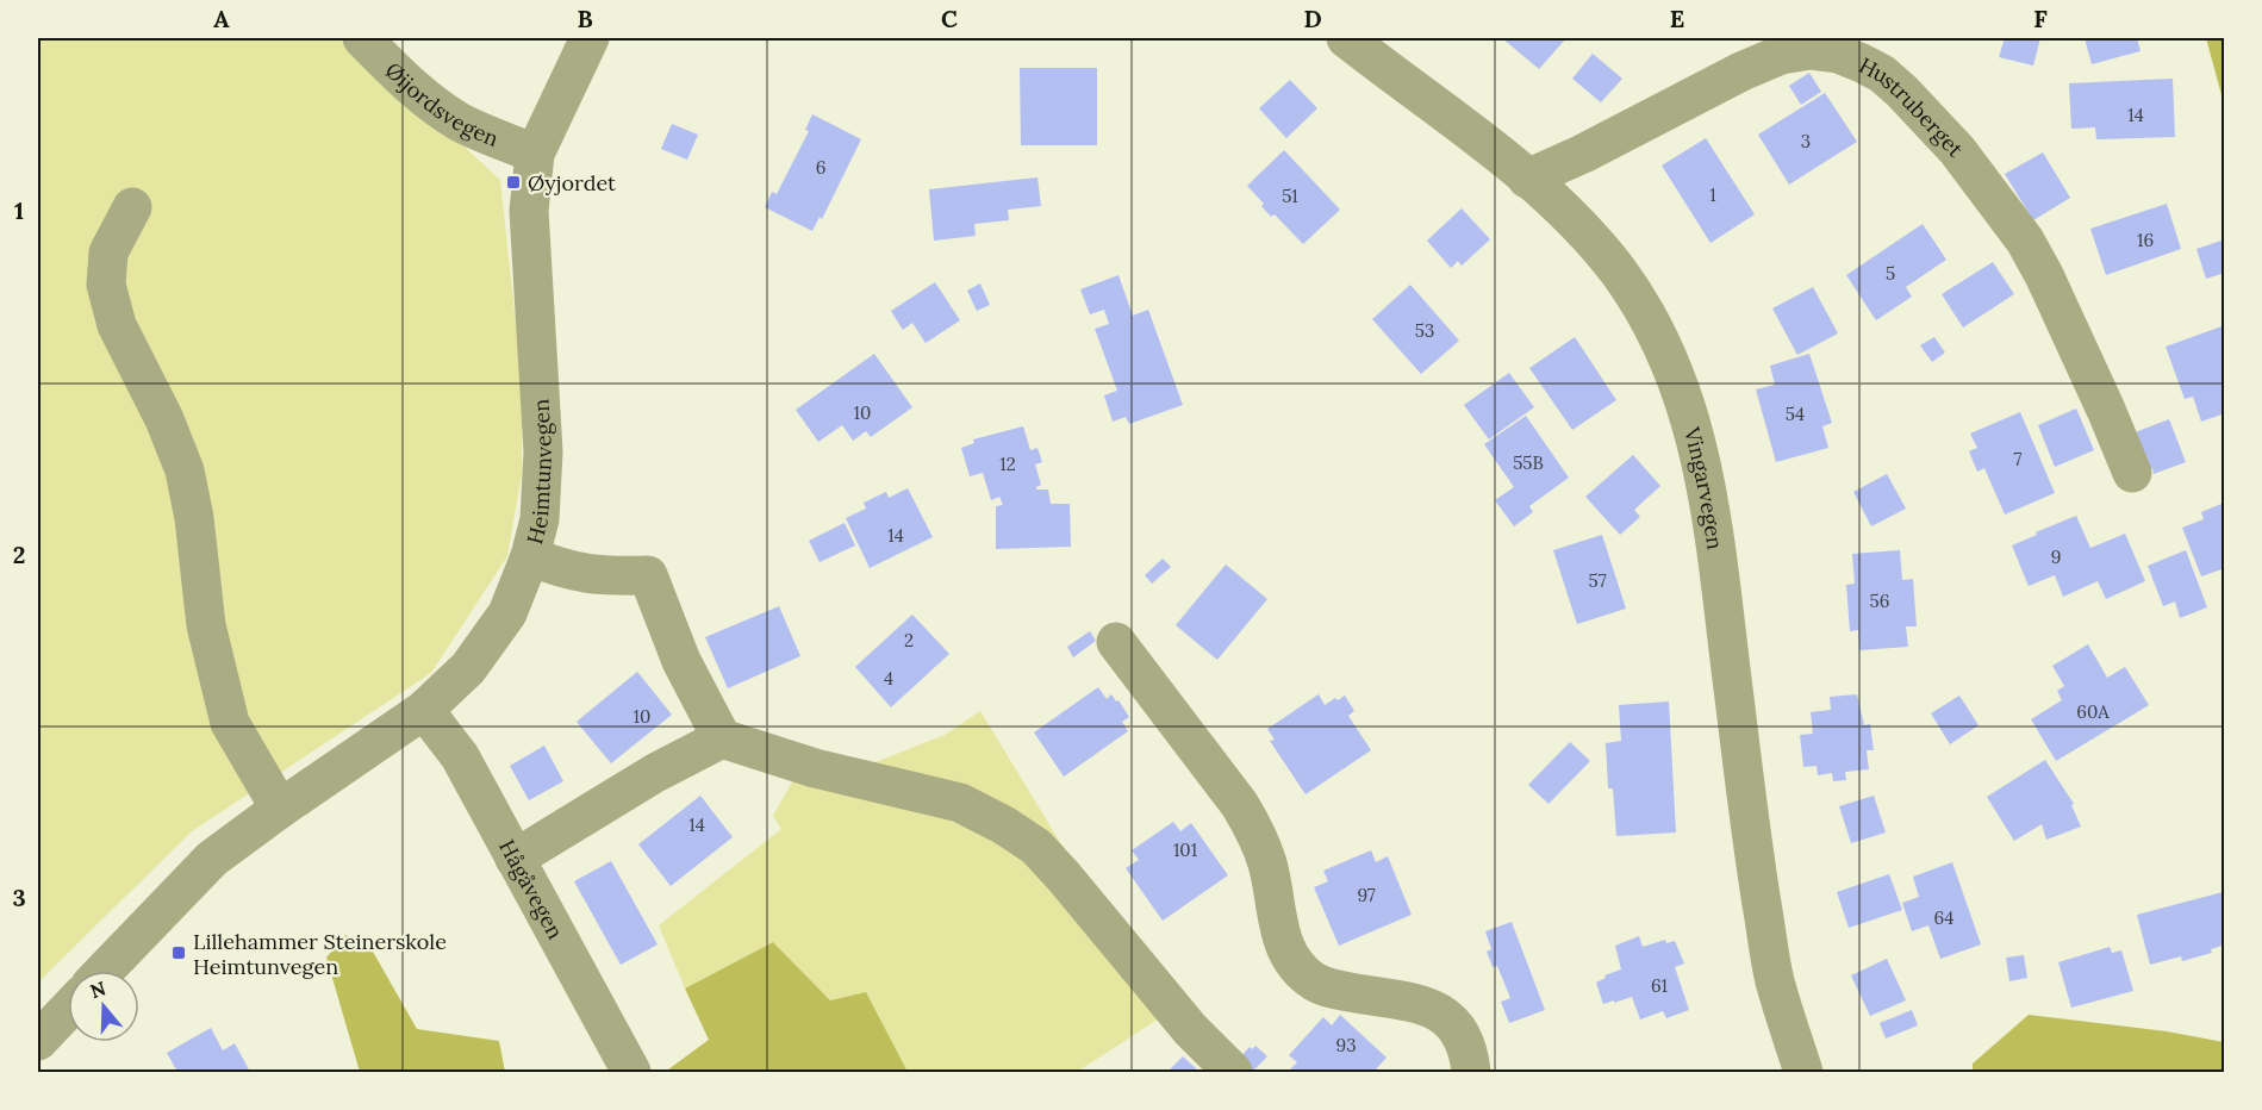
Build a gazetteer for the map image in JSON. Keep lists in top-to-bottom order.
{
  "streets": {
    "street": [
      "Øijordsvegen",
      "Hustruberget",
      "Heimtunvegen",
      "Vingarvegen",
      "Hågåvegen"
    ]
  },
  "crossings": [
    ["Øijordsvegen", "Heimtunvegen"],
    ["Hustruberget", "Vingarvegen"],
    ["Heimtunvegen", "Hågåvegen"]
  ],
  "places": {
    "transit": ["Øyjordet", "Lillehammer Steinerskole Heimtunvegen"]
  },
  "house_numbers": [
    "14",
    "3",
    "6",
    "1",
    "51",
    "16",
    "5",
    "53",
    "10",
    "54",
    "7",
    "55B",
    "12",
    "14",
    "9",
    "57",
    "56",
    "2",
    "4",
    "60A",
    "10",
    "14",
    "101",
    "97",
    "64",
    "61",
    "93"
  ],
  "north": "top",
  "grid": {
    "columns": [
      "A",
      "B",
      "C",
      "D",
      "E",
      "F"
    ],
    "rows": ["1", "2", "3"]
  }
}
